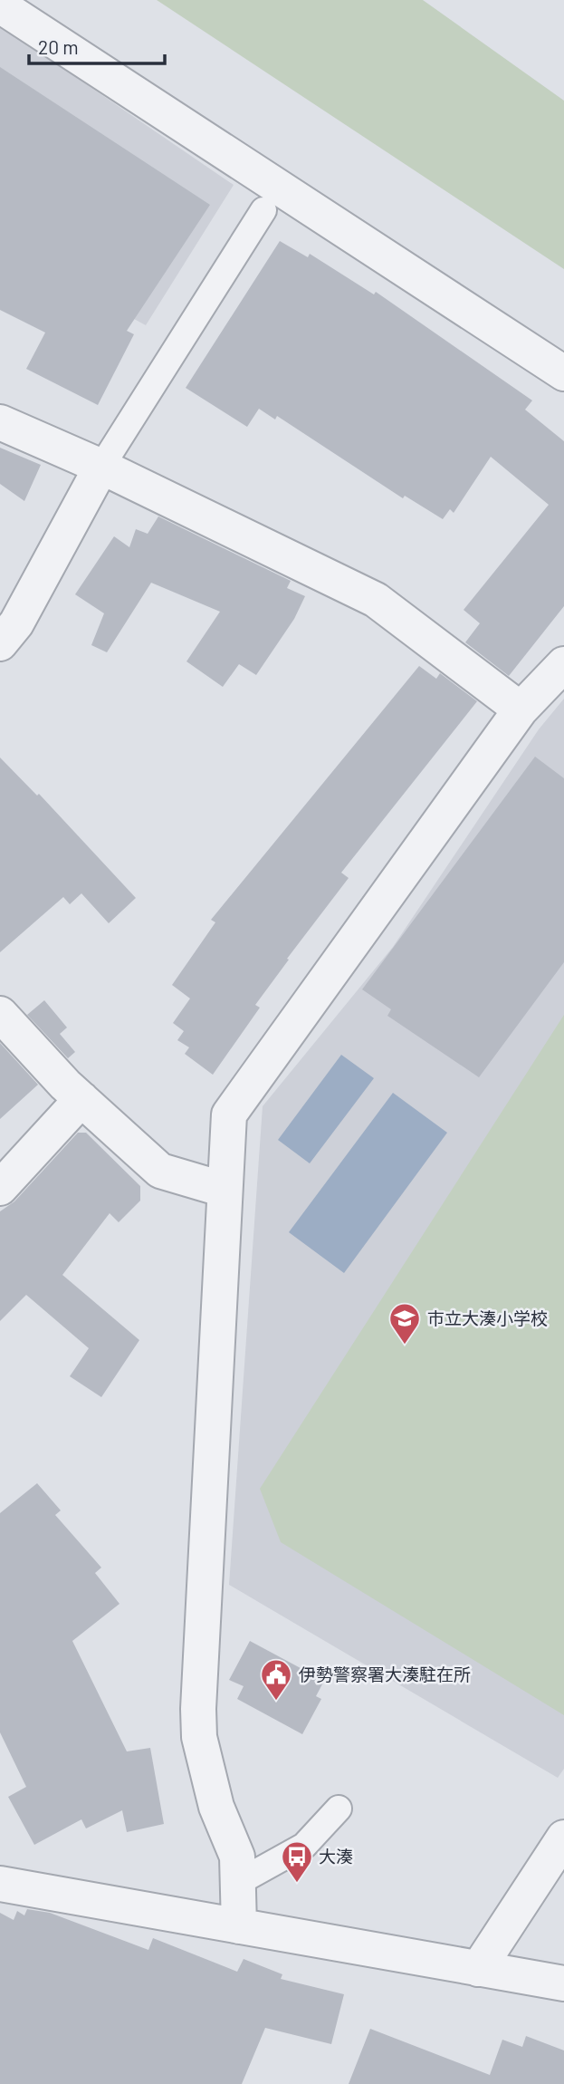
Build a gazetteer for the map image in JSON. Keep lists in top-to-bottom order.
{
  "places": {
    "school or university": ["市立大湊小学校"],
    "public building": ["伊勢警察署大湊駐在所"],
    "bus stop": ["大湊"]
  },
  "scale_bar": "20 m"
}
